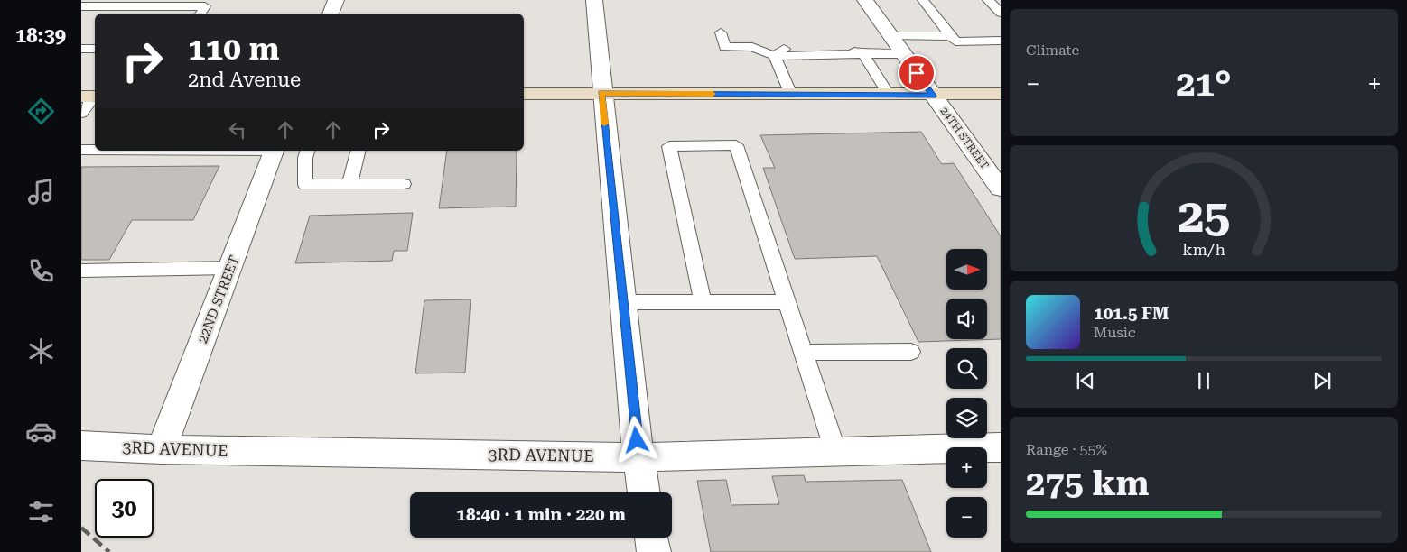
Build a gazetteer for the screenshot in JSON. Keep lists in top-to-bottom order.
{
  "streets": {
    "street": ["24TH STREET", "22ND STREET", "3RD AVENUE"]
  },
  "crossings": [
    ["22ND STREET", "3RD AVENUE"]
  ],
  "north": "right",
  "page": {
    "tabs": "18:39",
    "tile": [
      "Climate",
      ["Range · 55%", "275 km"]
    ],
    "turn": ["110 m", "2nd Avenue"],
    "heat": ["−", "21°", "+"],
    "map_buttons": ["+", "−"],
    "song": ["101.5 FM", "Music"],
    "limit": "30",
    "trip": "18:40 · 1 min · 220 m",
    "gauge": ["25", "km/h"]
  }
}
